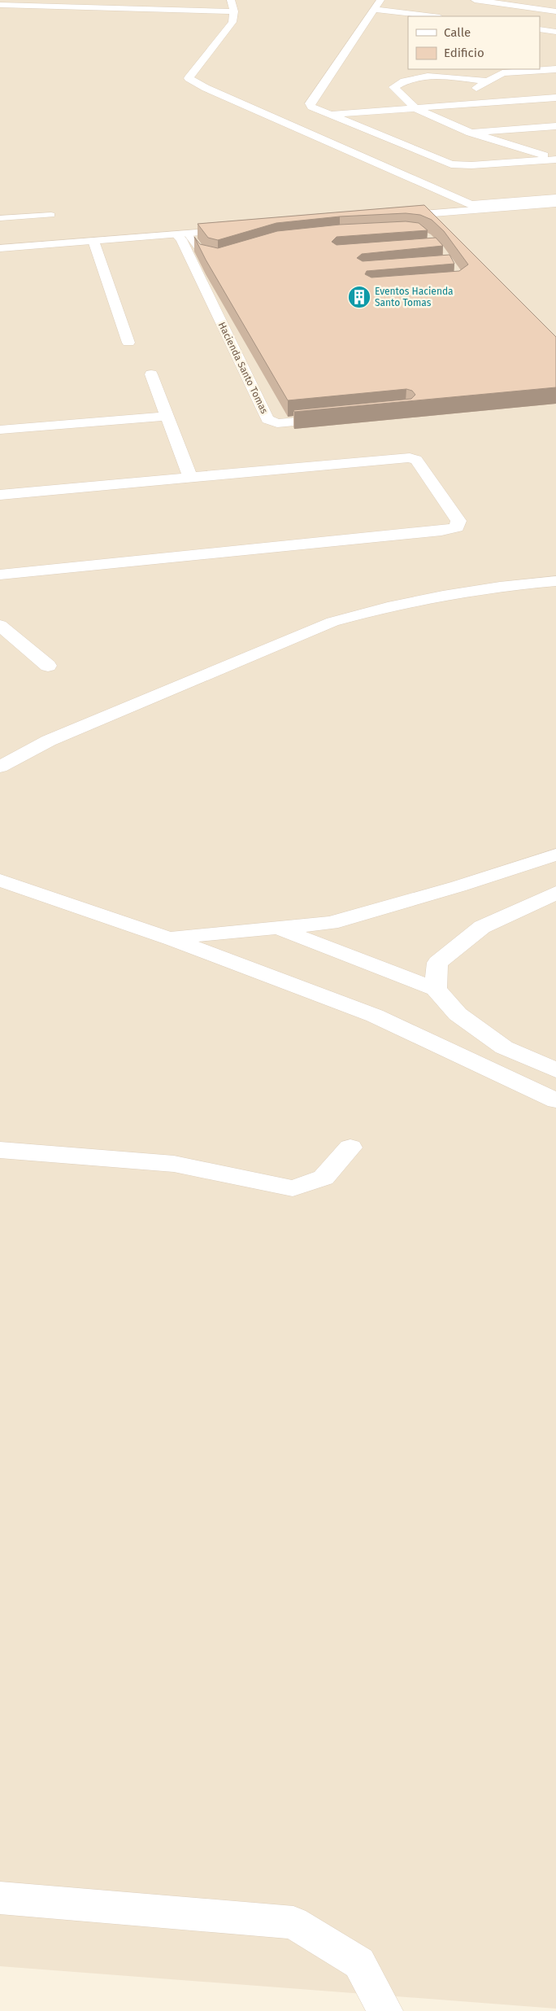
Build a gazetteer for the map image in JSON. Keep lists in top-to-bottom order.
{
  "streets": {
    "street": ["Hacienda Santo Tomas"]
  },
  "places": {
    "building": ["Eventos Hacienda Santo Tomas"]
  },
  "legend": ["Calle", "Edificio"]
}
